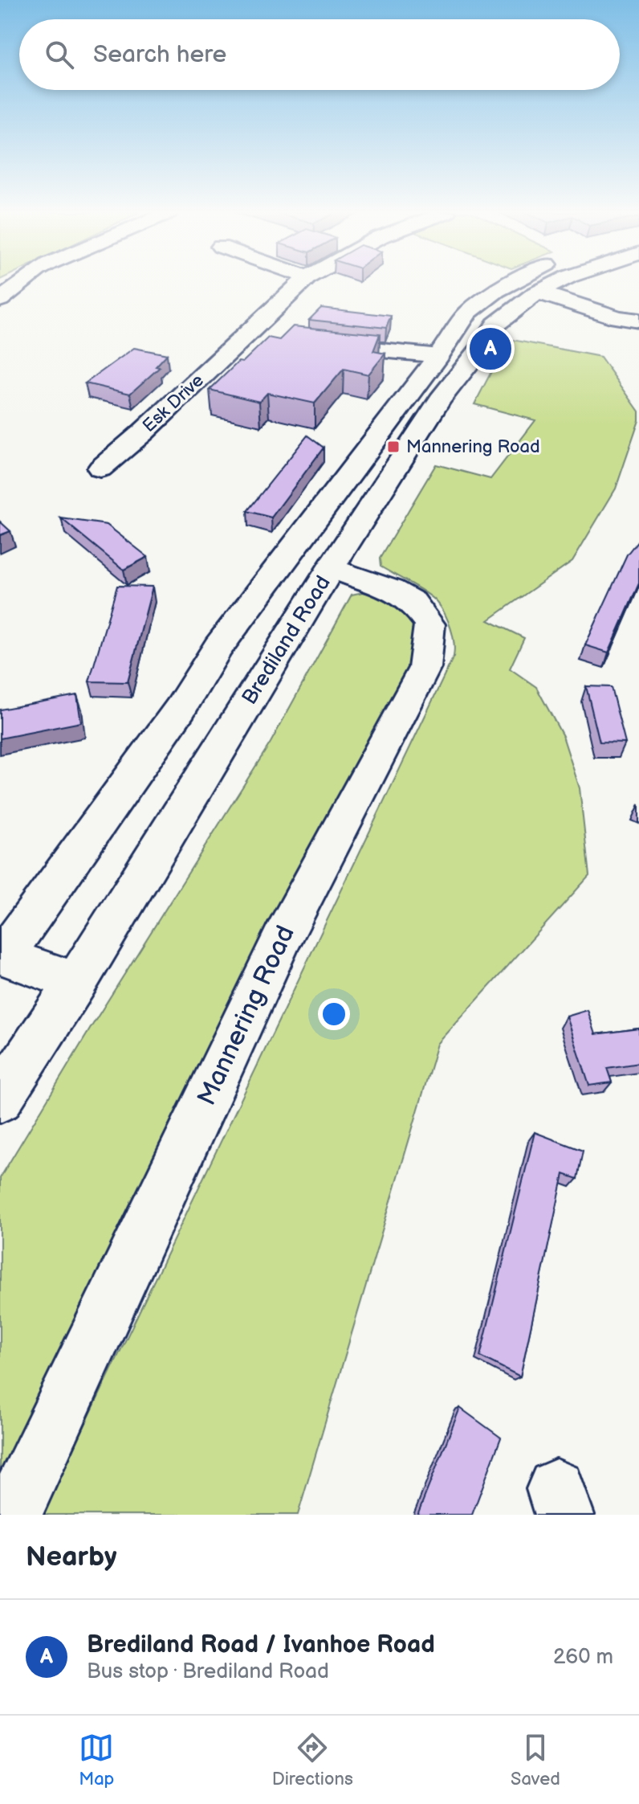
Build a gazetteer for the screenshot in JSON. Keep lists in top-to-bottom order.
{
  "streets": {
    "street": ["Esk Drive", "Brediland Road", "Mannering Road"]
  },
  "crossings": [
    ["Brediland Road", "Mannering Road"]
  ],
  "places": {
    "transit": ["Mannering Road"]
  },
  "page": {
    "search": "Search here",
    "pins": "A",
    "heading": "Nearby",
    "list": [
      {
        "mark": "A",
        "name": "Brediland Road / Ivanhoe Road",
        "note": "Bus stop · Brediland Road",
        "value": "260 m"
      }
    ],
    "nav": ["Map", "Directions", "Saved"]
  }
}
